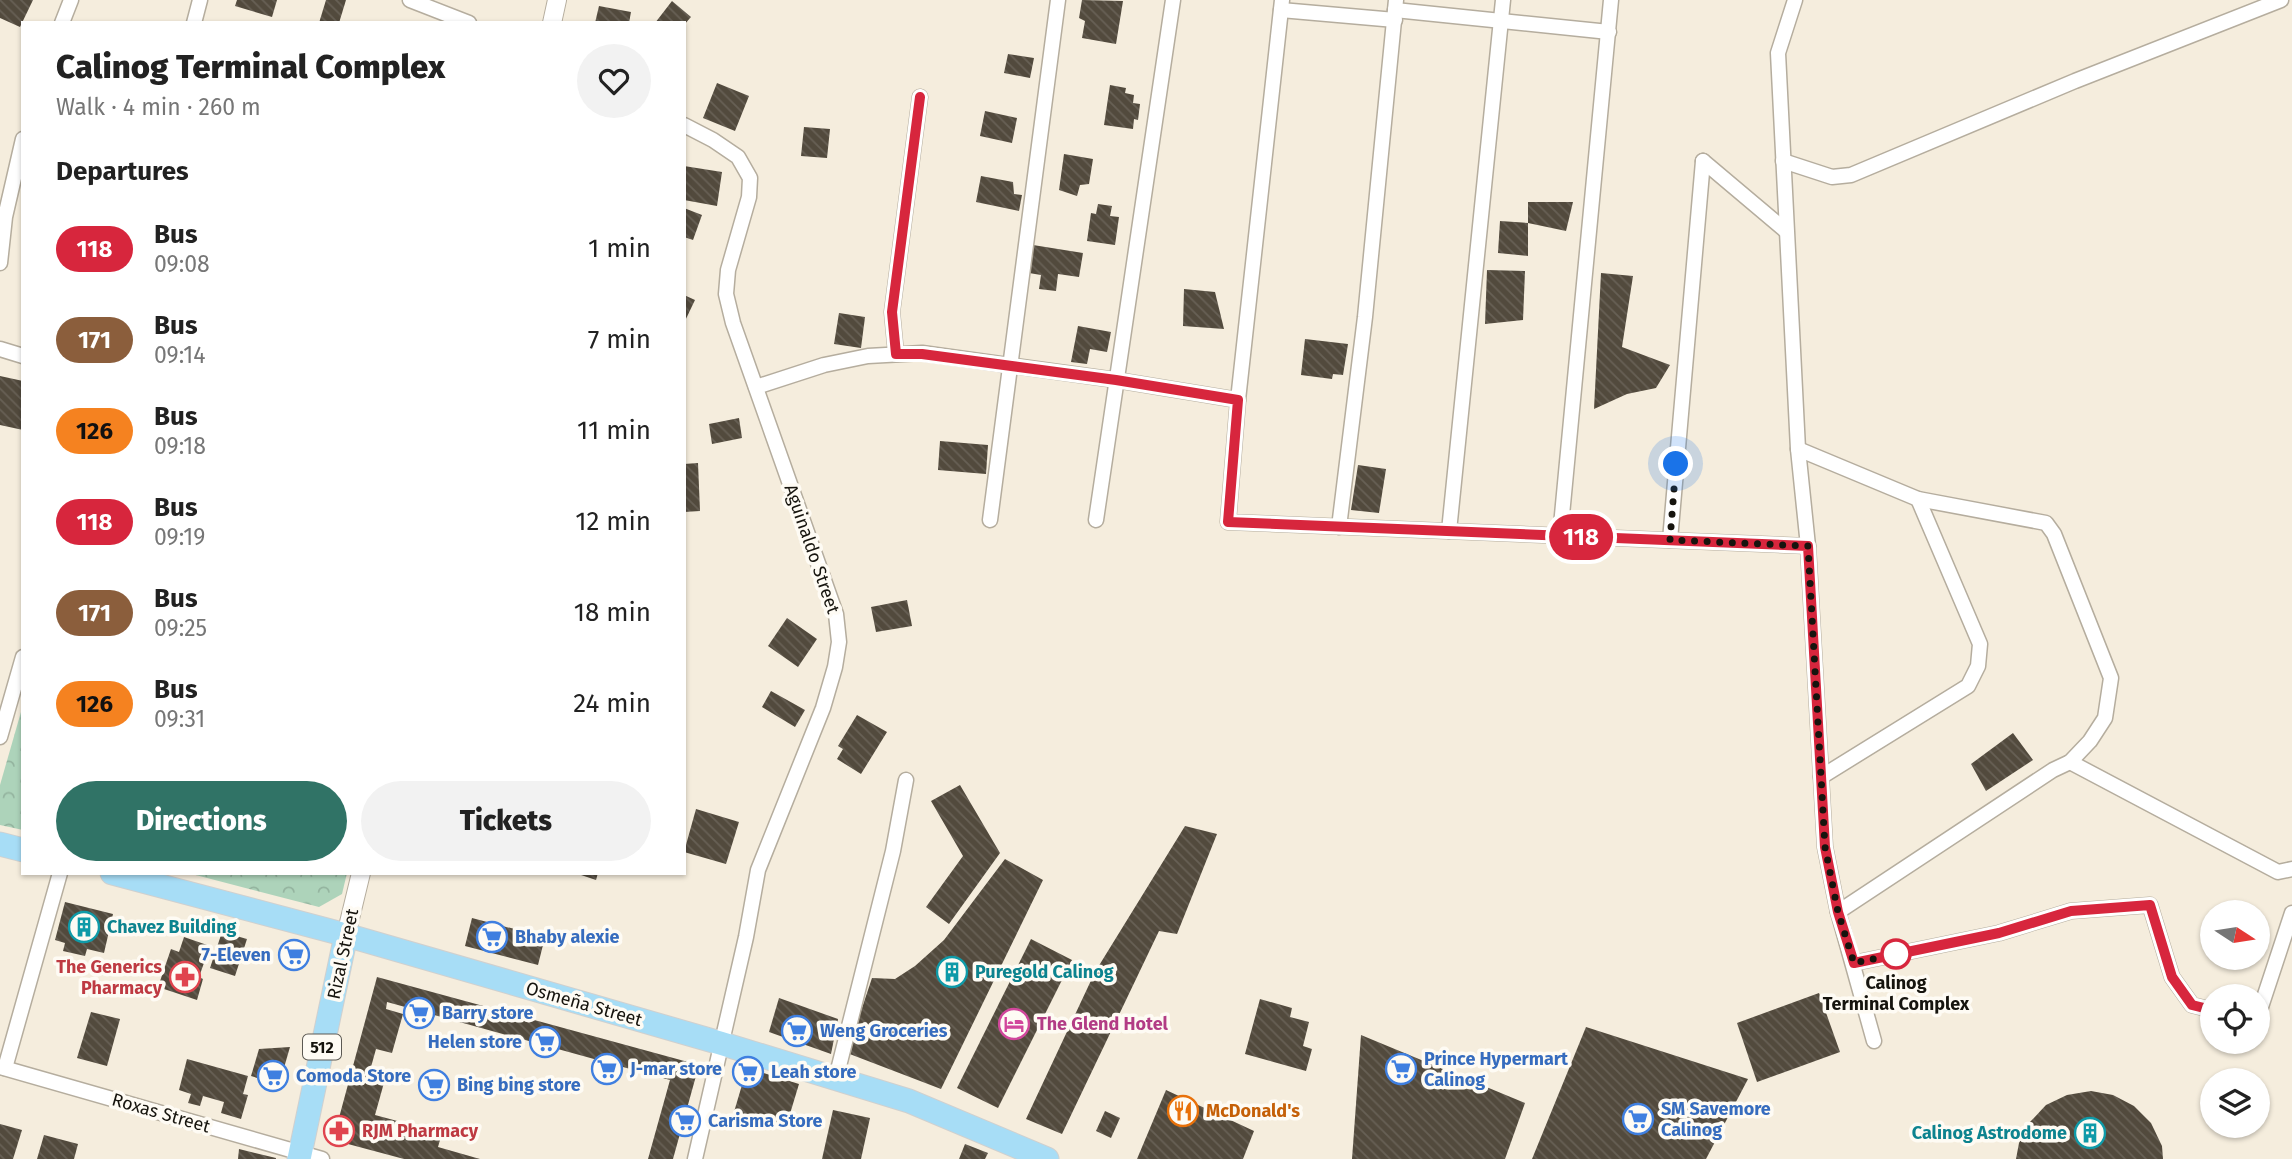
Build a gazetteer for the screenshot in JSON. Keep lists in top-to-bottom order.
{
  "streets": {
    "main road": ["Rizal Street", "Osmeña Street", "512"],
    "street": ["Aguinaldo Street", "Roxas Street"]
  },
  "crossings": [
    ["Aguinaldo Street", "Osmeña Street"],
    ["Rizal Street", "Osmeña Street"],
    ["Rizal Street", "Roxas Street"]
  ],
  "places": {
    "building": ["Chavez Building", "Puregold Calinog", "Calinog Astrodome"],
    "supermarket": [
      "Bhaby alexie",
      "7-Eleven",
      "Barry store",
      "Weng Groceries",
      "Helen store",
      "J-mar store",
      "Prince Hypermart Calinog",
      "Leah store",
      "Comoda Store",
      "Bing bing store",
      "SM Savemore Calinog",
      "Carisma Store"
    ],
    "other": ["Calinog Terminal Complex"],
    "pharmacy": ["The Generics Pharmacy", "RJM Pharmacy"],
    "hotel": ["The Glend Hotel"],
    "restaurant": ["McDonald's"]
  },
  "lines": ["bus line 118"],
  "north": "right",
  "page": {
    "on_map": "118",
    "heading": [
      ["Calinog Terminal Complex", "Walk · 4 min · 260 m"],
      "Departures"
    ],
    "list": [
      {
        "mark": "118",
        "name": "Bus",
        "note": "09:08",
        "value": "1 min"
      },
      {
        "mark": "171",
        "name": "Bus",
        "note": "09:14",
        "value": "7 min"
      },
      {
        "mark": "126",
        "name": "Bus",
        "note": "09:18",
        "value": "11 min"
      },
      {
        "mark": "118",
        "name": "Bus",
        "note": "09:19",
        "value": "12 min"
      },
      {
        "mark": "171",
        "name": "Bus",
        "note": "09:25",
        "value": "18 min"
      },
      {
        "mark": "126",
        "name": "Bus",
        "note": "09:31",
        "value": "24 min"
      }
    ],
    "buttons": ["Directions", "Tickets"]
  }
}
